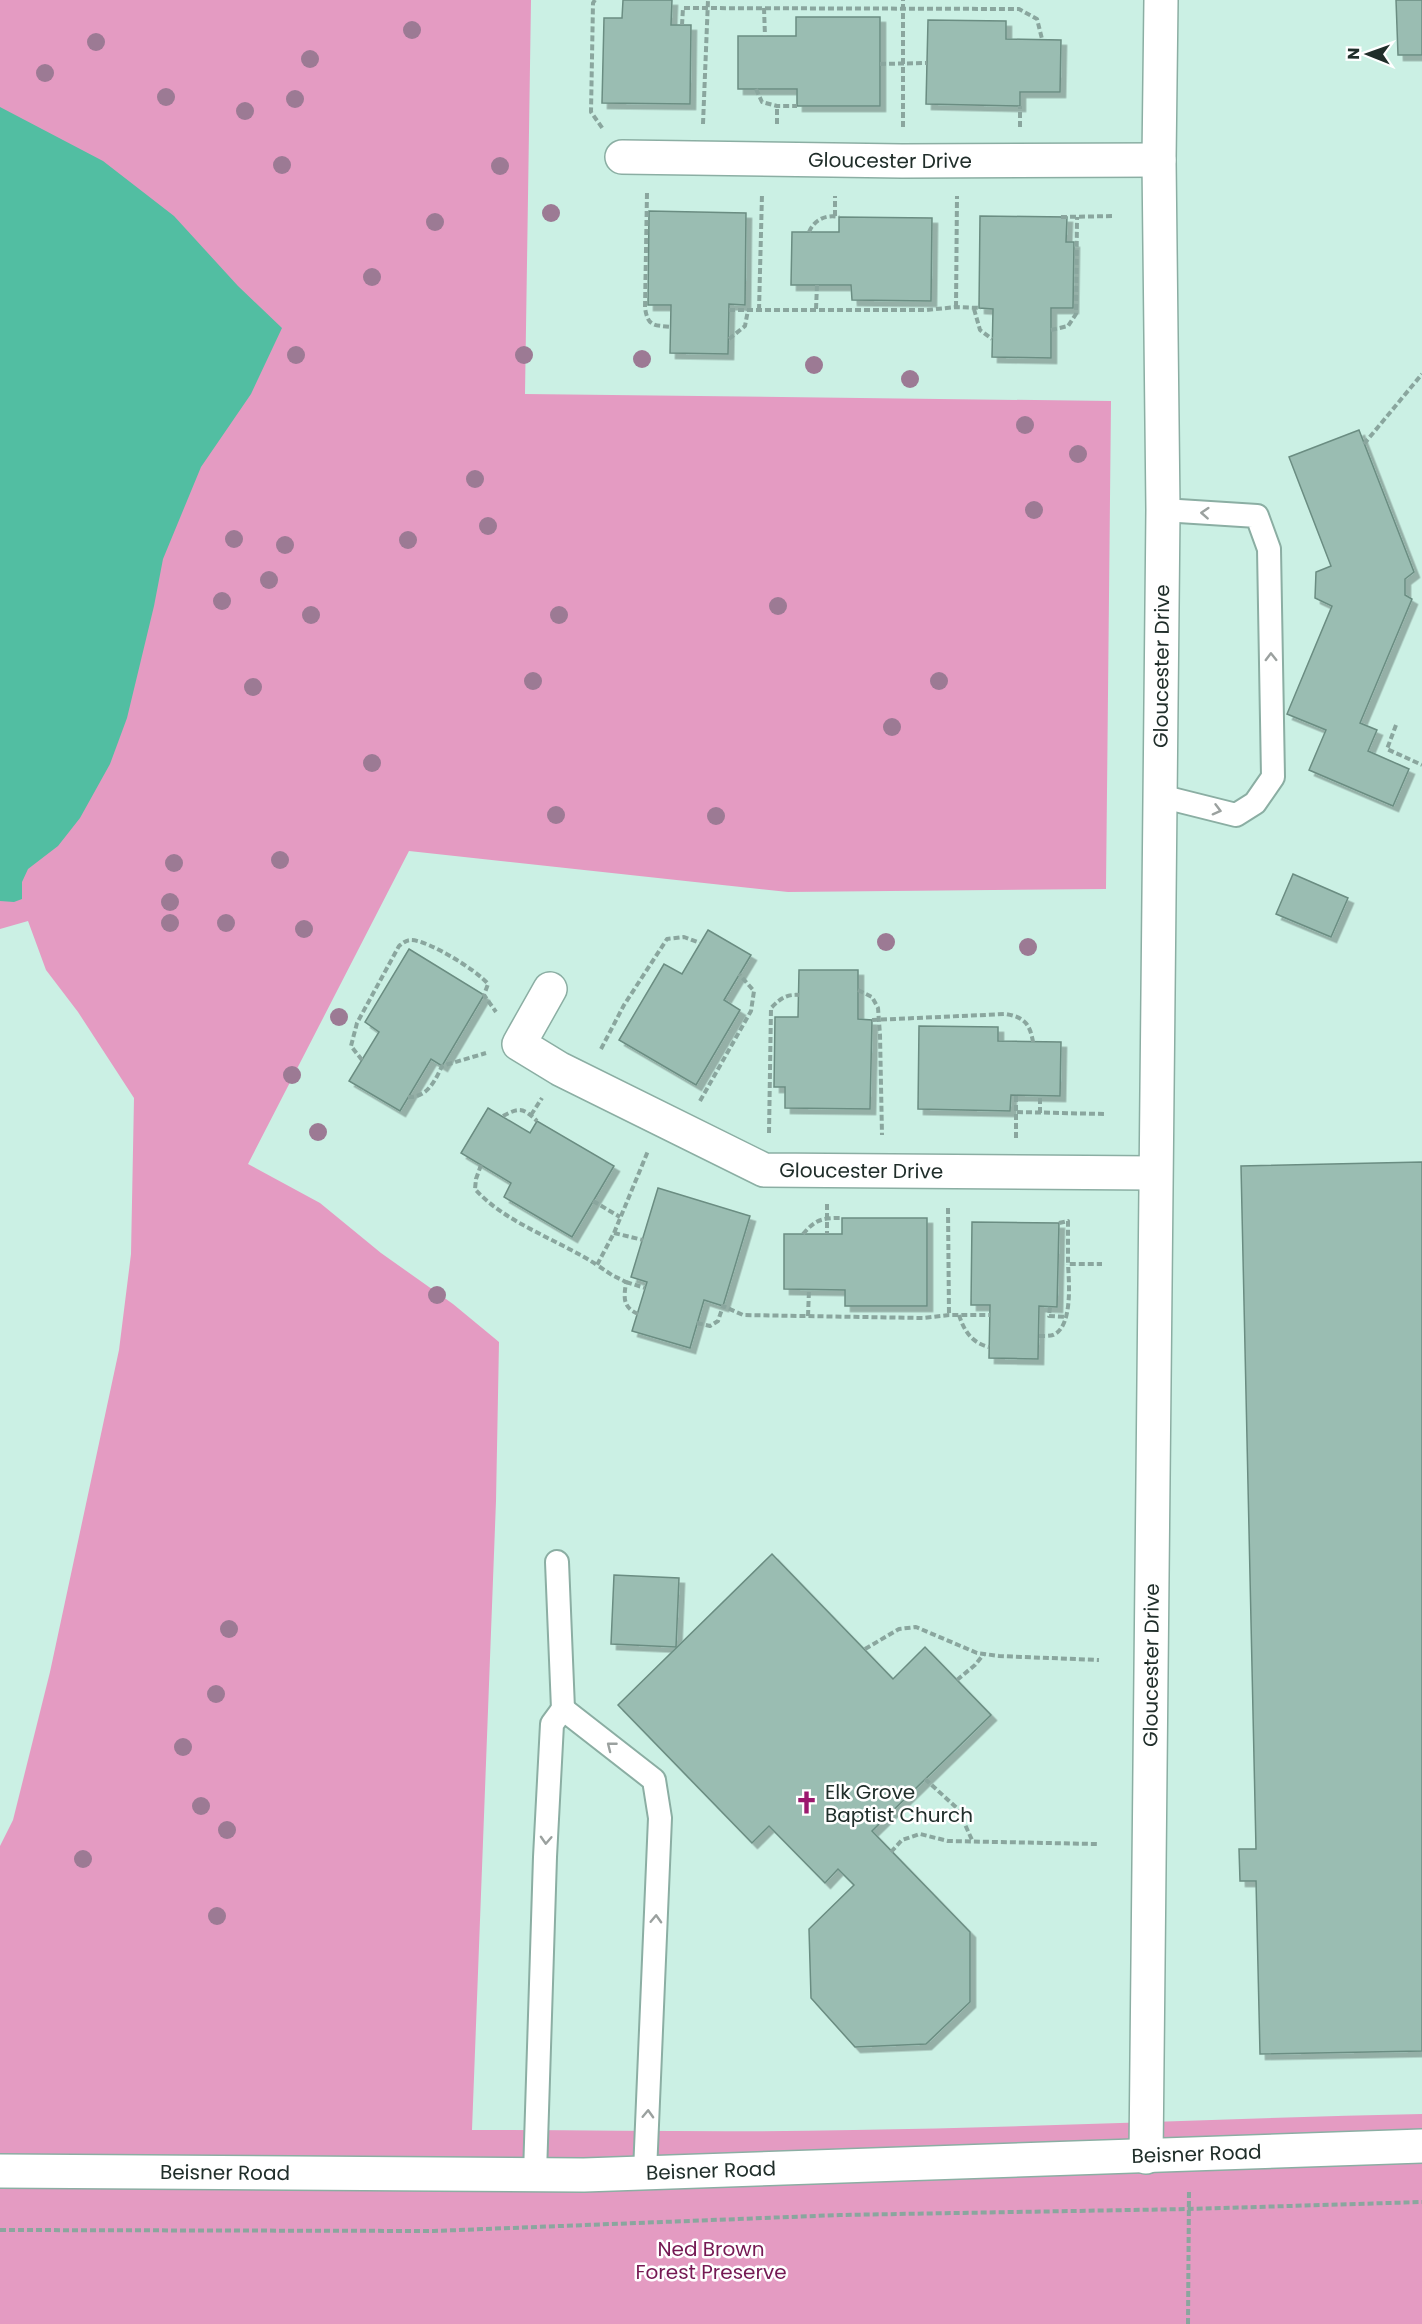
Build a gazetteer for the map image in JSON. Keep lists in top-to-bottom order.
{
  "streets": {
    "street": ["Gloucester Drive", "Beisner Road"]
  },
  "crossings": [
    ["Gloucester Drive", "Beisner Road"]
  ],
  "parks": ["Ned Brown Forest Preserve"],
  "places": {
    "church": ["Elk Grove Baptist Church"]
  },
  "north": "left"
}
